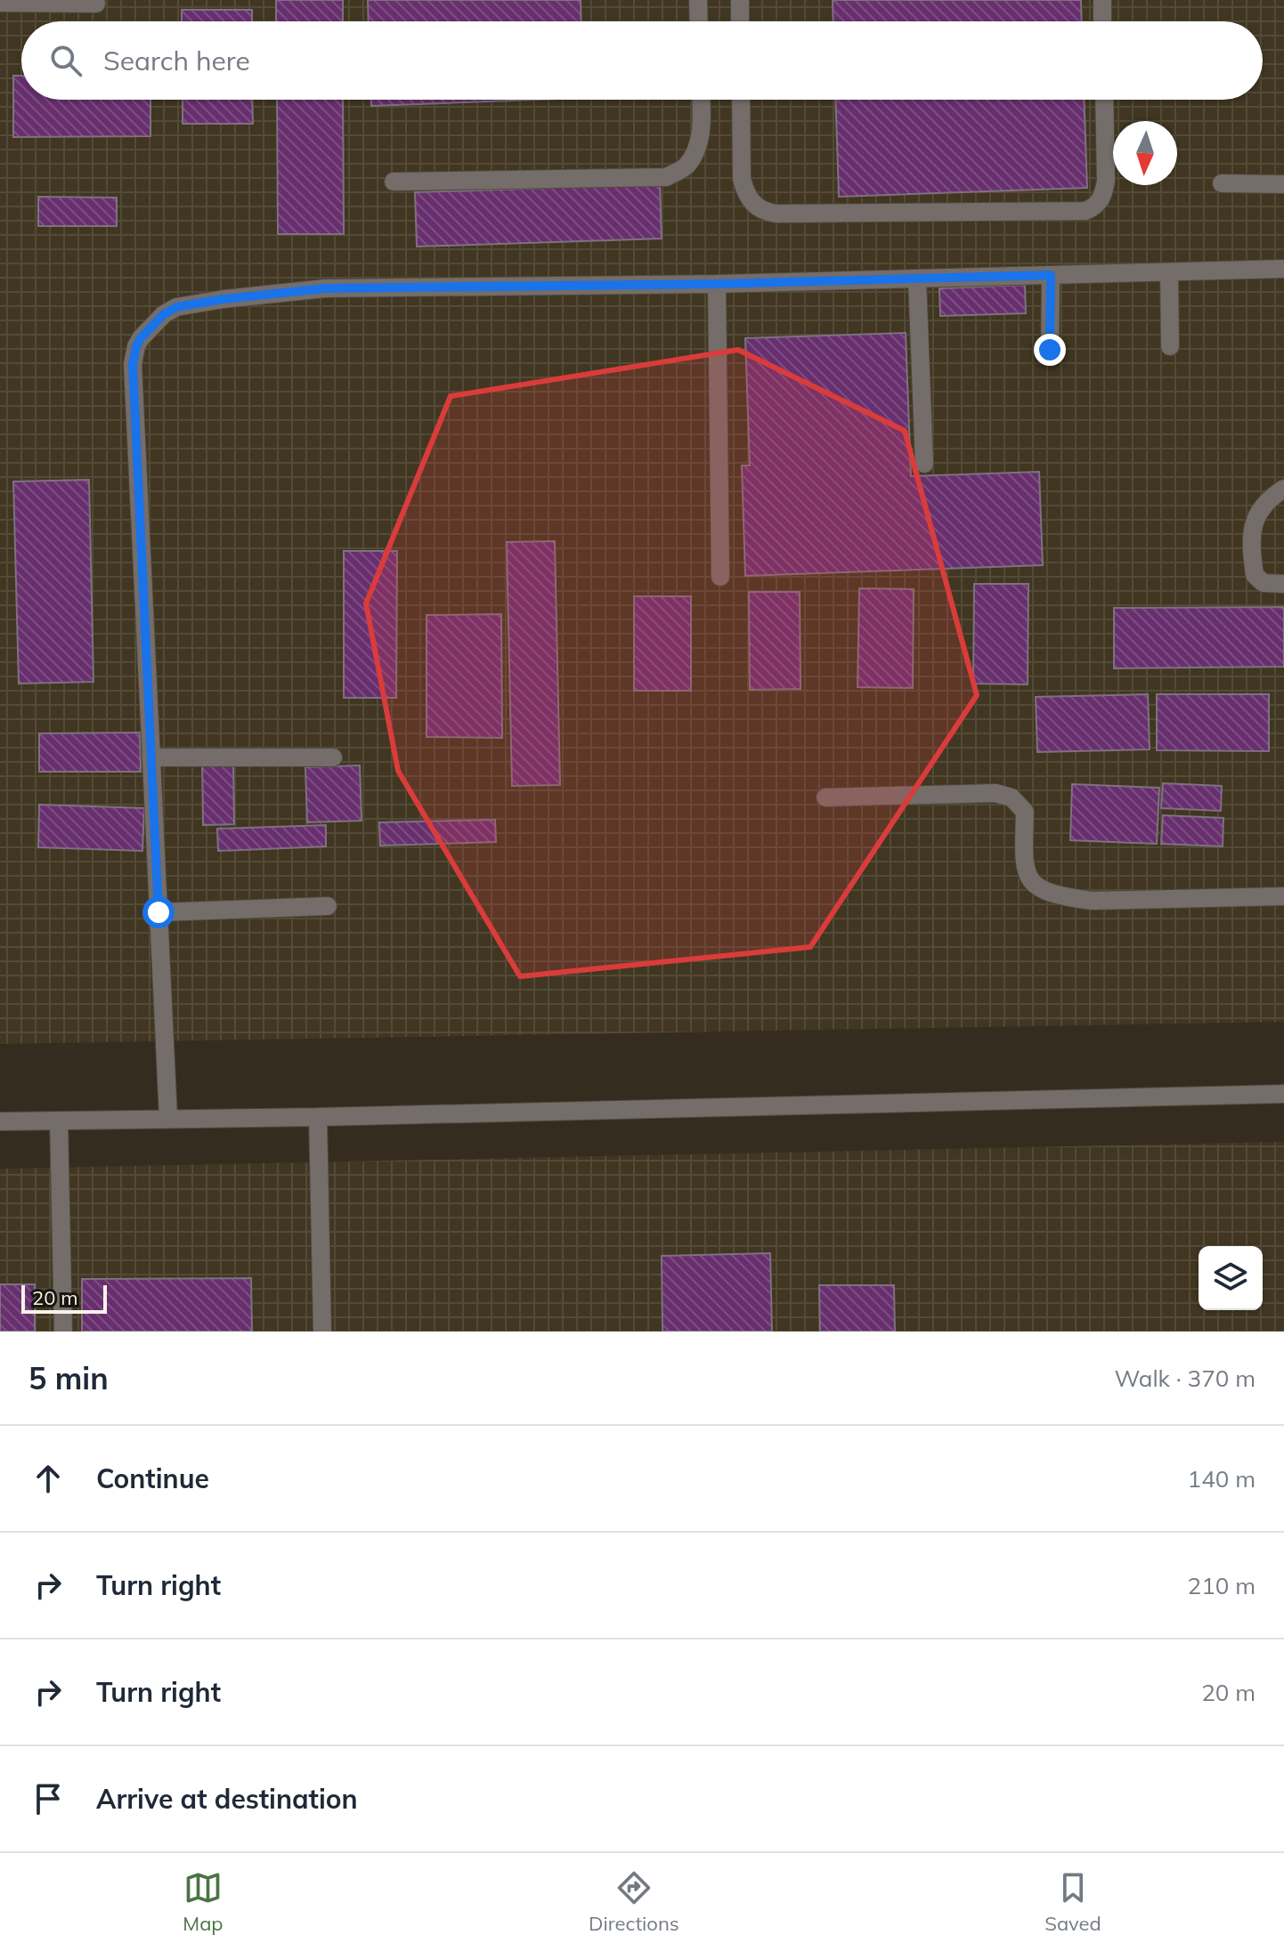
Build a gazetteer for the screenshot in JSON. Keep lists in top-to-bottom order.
{
  "scale_bar": "20 m",
  "north": "bottom",
  "page": {
    "search": "Search here",
    "scale": "20 m",
    "heading": ["5 min", "Walk · 370 m"],
    "list": [
      ["Continue", "140 m"],
      ["Turn right", "210 m"],
      ["Turn right", "20 m"],
      "Arrive at destination"
    ],
    "nav": ["Map", "Directions", "Saved"]
  }
}
